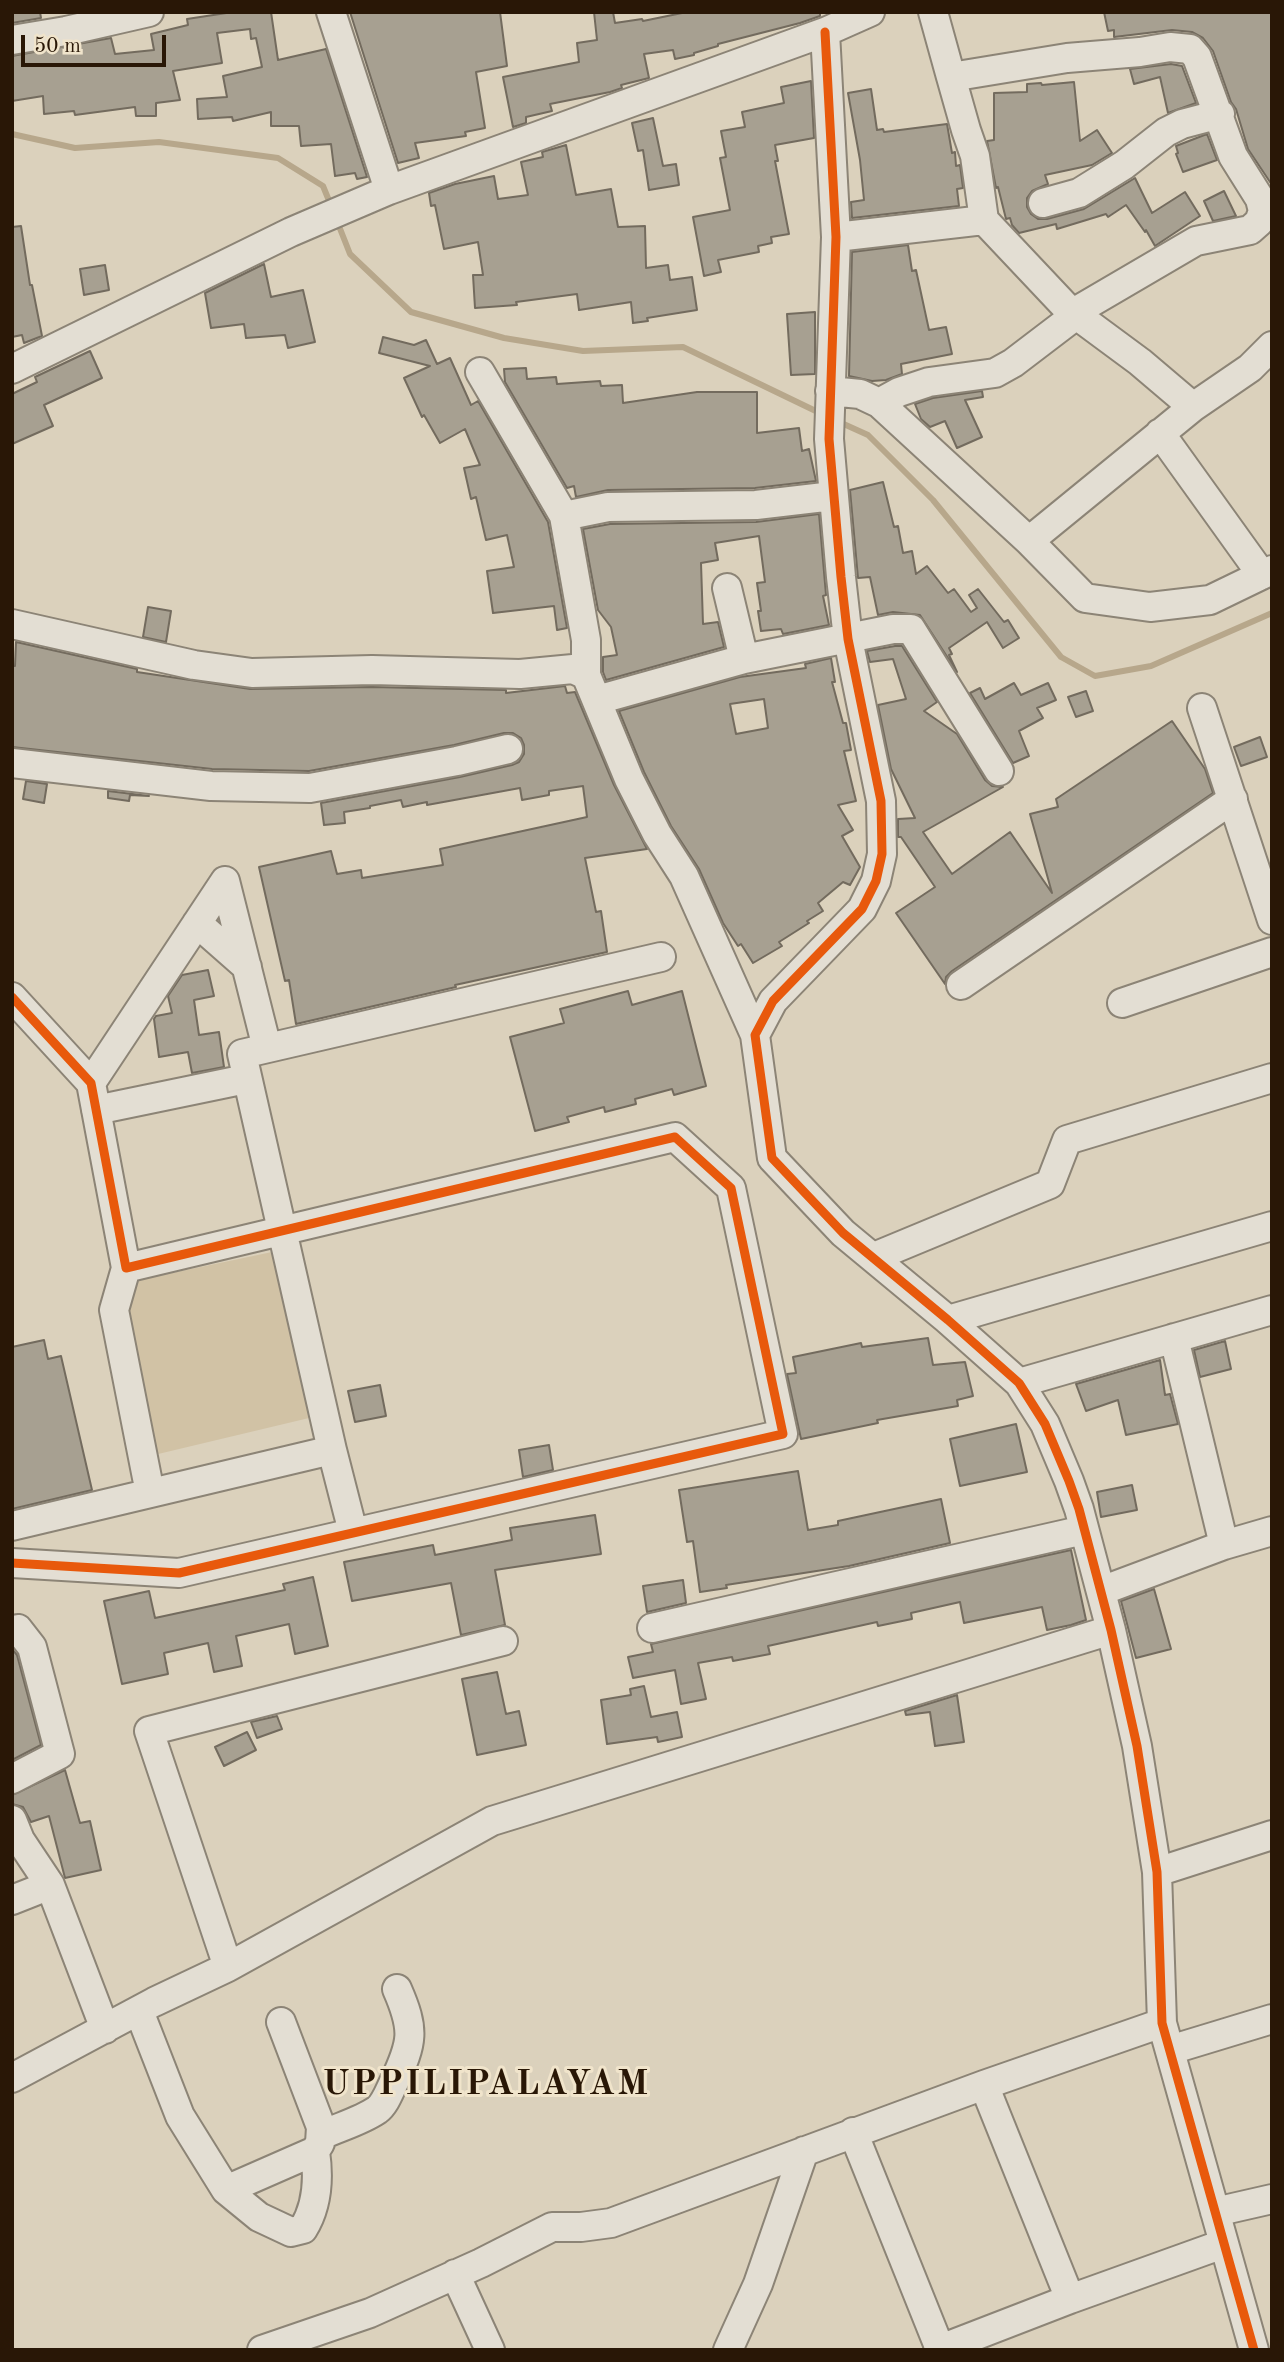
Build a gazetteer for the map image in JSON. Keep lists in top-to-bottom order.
{
  "districts": ["UPPILIPALAYAM"],
  "scale_bar": "50 m"
}
